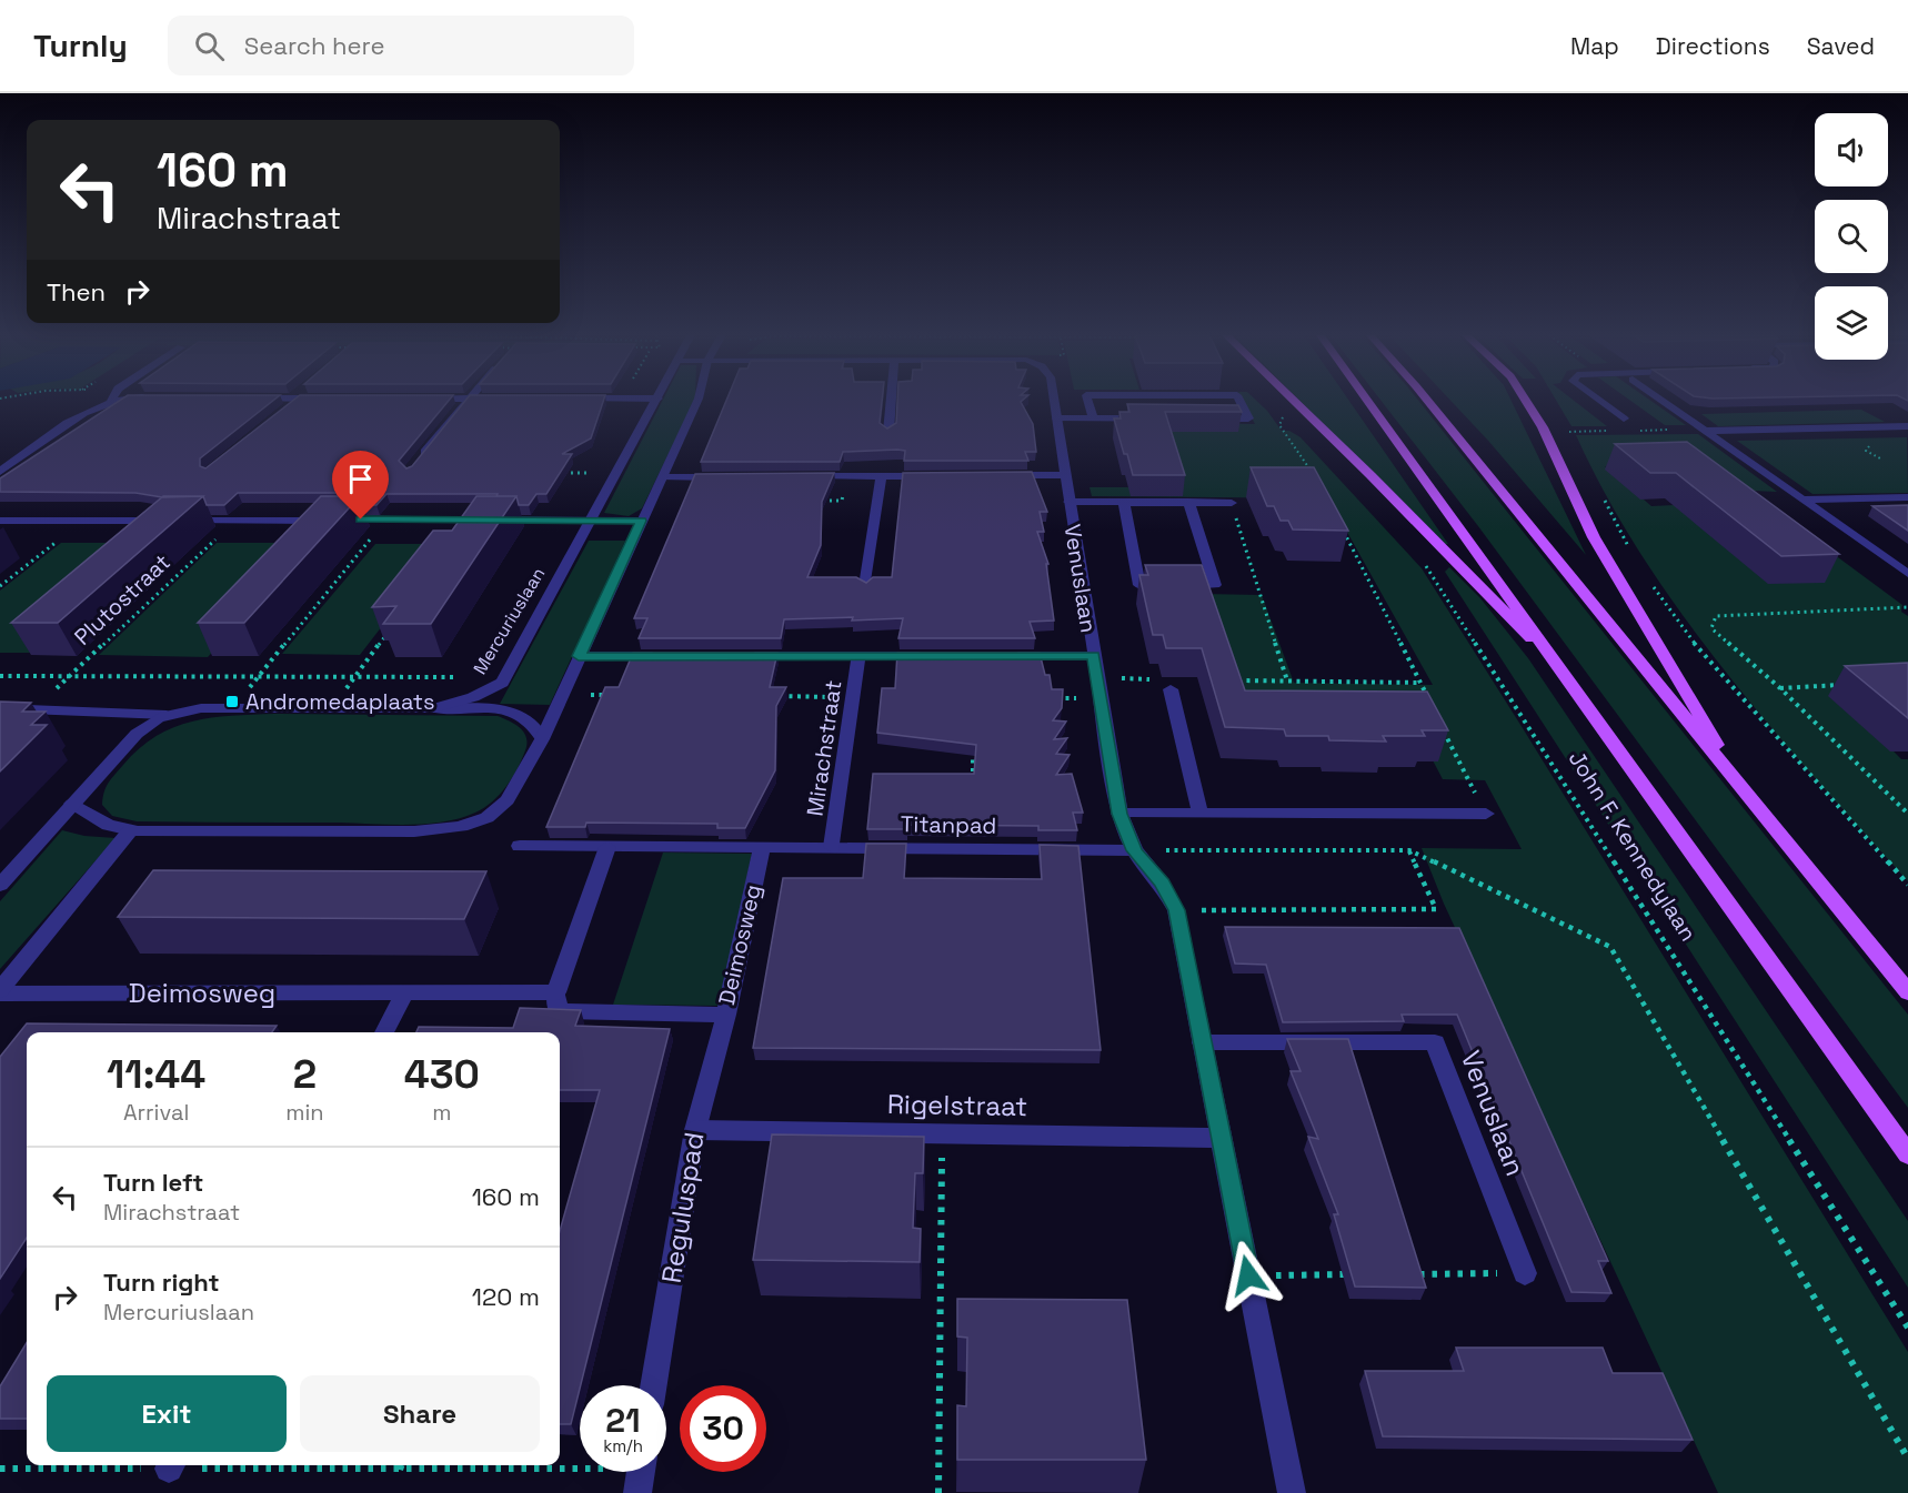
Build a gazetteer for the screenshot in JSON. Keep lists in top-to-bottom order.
{
  "streets": {
    "main road": ["John F. Kennedylaan"],
    "street": [
      "Venuslaan",
      "Plutostraat",
      "Mercuriuslaan",
      "Mirachstraat",
      "Titanpad",
      "Deimosweg",
      "Rigelstraat",
      "Reguluspad"
    ]
  },
  "crossings": [
    ["Venuslaan", "Titanpad"],
    ["Venuslaan", "Rigelstraat"],
    ["Plutostraat", "Mercuriuslaan"],
    ["Mirachstraat", "Titanpad"],
    ["Titanpad", "Deimosweg"],
    ["Deimosweg", "Reguluspad"],
    ["Rigelstraat", "Reguluspad"]
  ],
  "places": {
    "transit": ["Andromedaplaats"]
  },
  "page": {
    "header": "Turnly",
    "search": "Search here",
    "nav": ["Map", "Directions", "Saved"],
    "turn": ["160 m", "Mirachstraat"],
    "then": "Then",
    "eta": [
      "11:44",
      "Arrival",
      "2",
      "min",
      "430",
      "m"
    ],
    "list": [
      {
        "name": "Turn left",
        "note": "Mirachstraat",
        "value": "160 m"
      },
      {
        "name": "Turn right",
        "note": "Mercuriuslaan",
        "value": "120 m"
      }
    ],
    "buttons": ["Exit", "Share"],
    "speed": "21 km/h",
    "limit": "30"
  }
}
